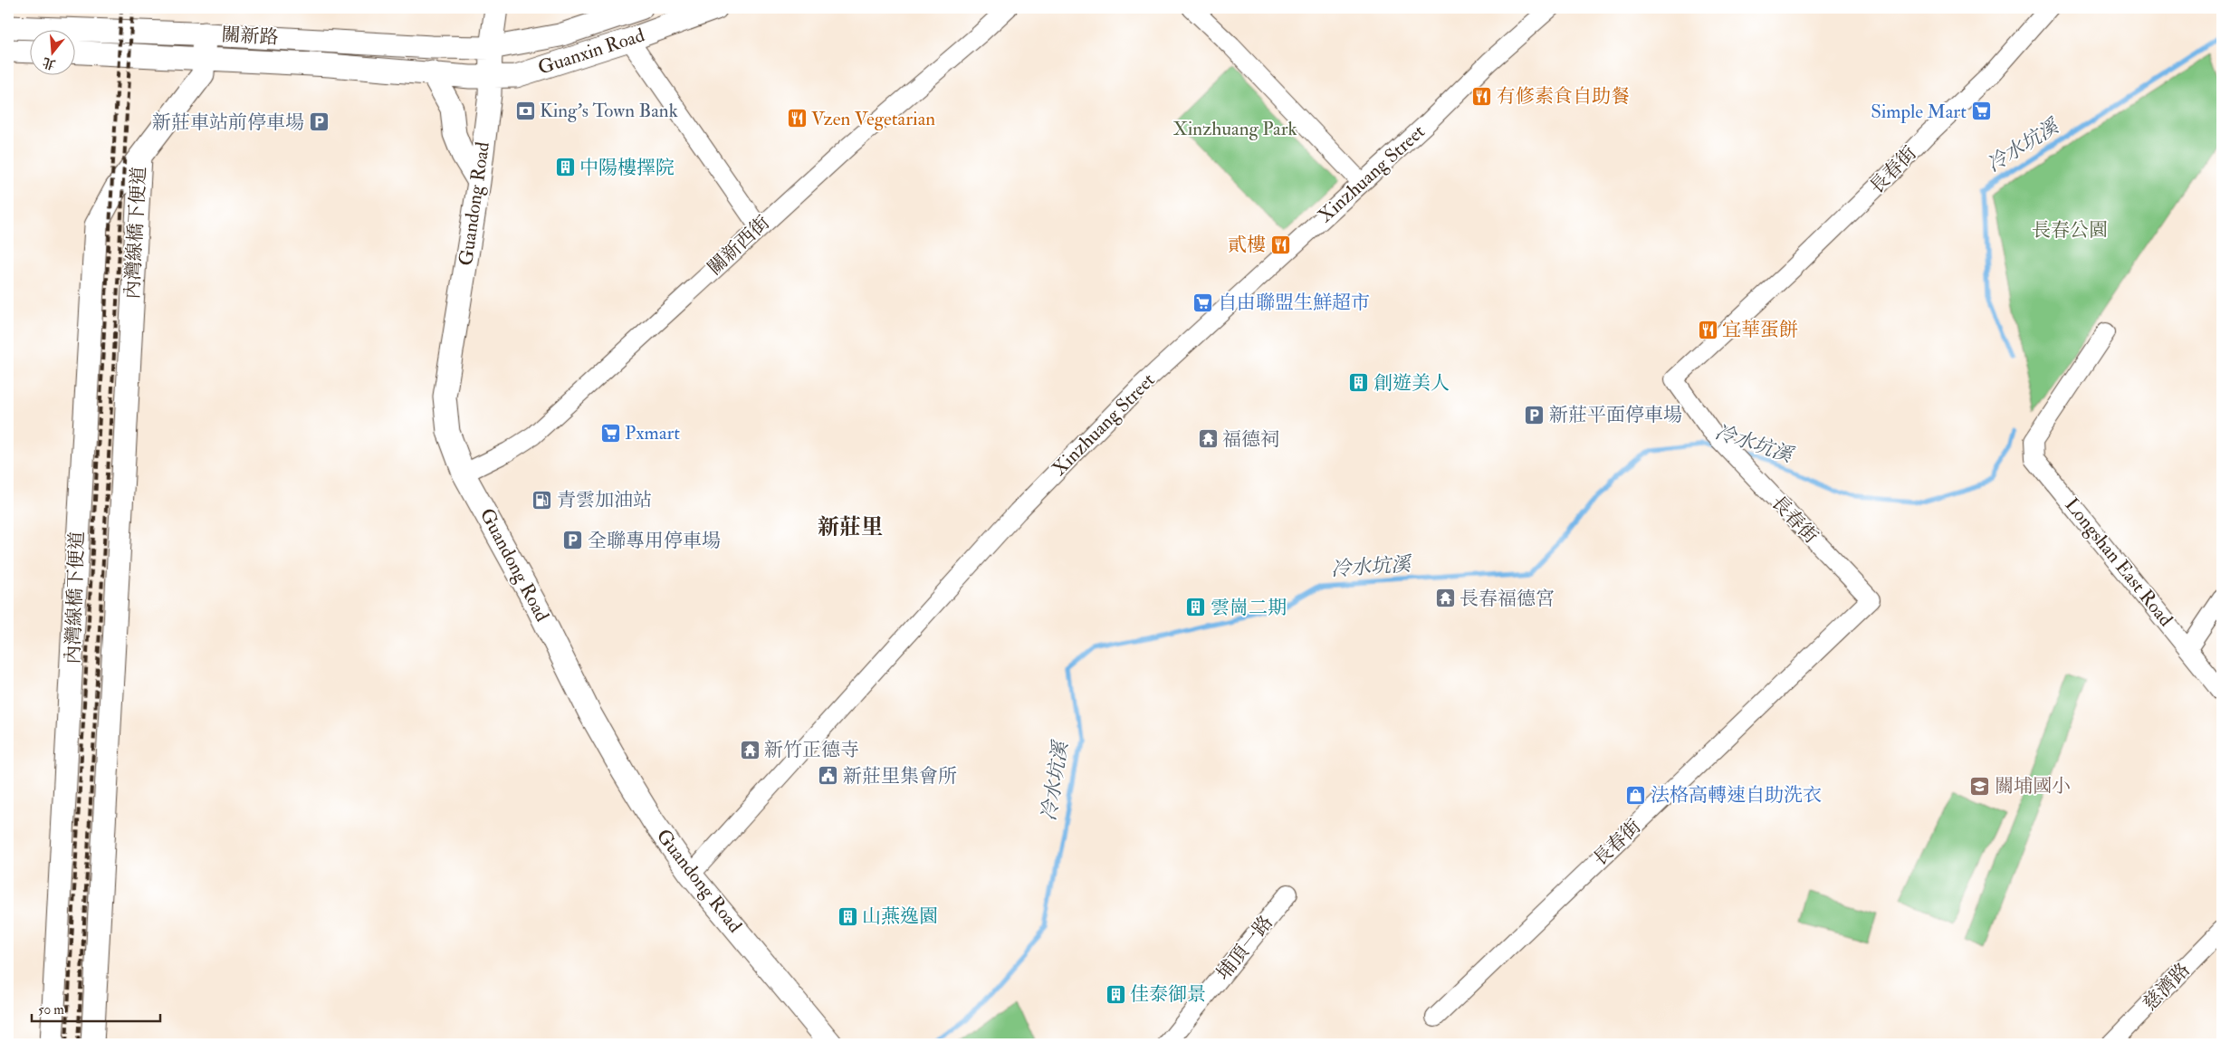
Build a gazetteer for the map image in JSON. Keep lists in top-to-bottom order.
{
  "streets": {
    "street": [
      "關新路",
      "Guanxin Road",
      "長春街",
      "Xinzhuang Street",
      "Guandong Road",
      "內灣線橋下便道",
      "關新西街",
      "Longshan East Road",
      "埔頂一路",
      "慈濟路"
    ]
  },
  "crossings": [
    ["關新路", "Guanxin Road"],
    ["關新路", "Guandong Road"],
    ["Guanxin Road", "Guandong Road"],
    ["Xinzhuang Street", "Guandong Road"],
    ["Guandong Road", "關新西街"]
  ],
  "districts": ["新莊里"],
  "water": ["冷水坑溪"],
  "parks": ["Xinzhuang Park", "長春公園"],
  "places": {
    "restaurant": [
      "有修素食自助餐",
      "Vzen Vegetarian",
      "貳樓",
      "宜華蛋餅"
    ],
    "bank": ["King's Town Bank"],
    "supermarket": ["Simple Mart", "自由聯盟生鮮超市", "Pxmart"],
    "parking": ["新莊車站前停車場", "新莊平面停車場", "全聯專用停車場"],
    "building": [
      "中陽樓擇院",
      "創遊美人",
      "雲崗二期",
      "山燕逸園",
      "佳泰御景"
    ],
    "temple": ["福德祠", "長春福德宮", "新竹正德寺"],
    "fuel station": ["青雲加油站"],
    "public building": ["新莊里集會所"],
    "school or university": ["關埔國小"],
    "shop": ["法格高轉速自助洗衣"]
  },
  "scale_bar": "50 m",
  "north": "bottom"
}
